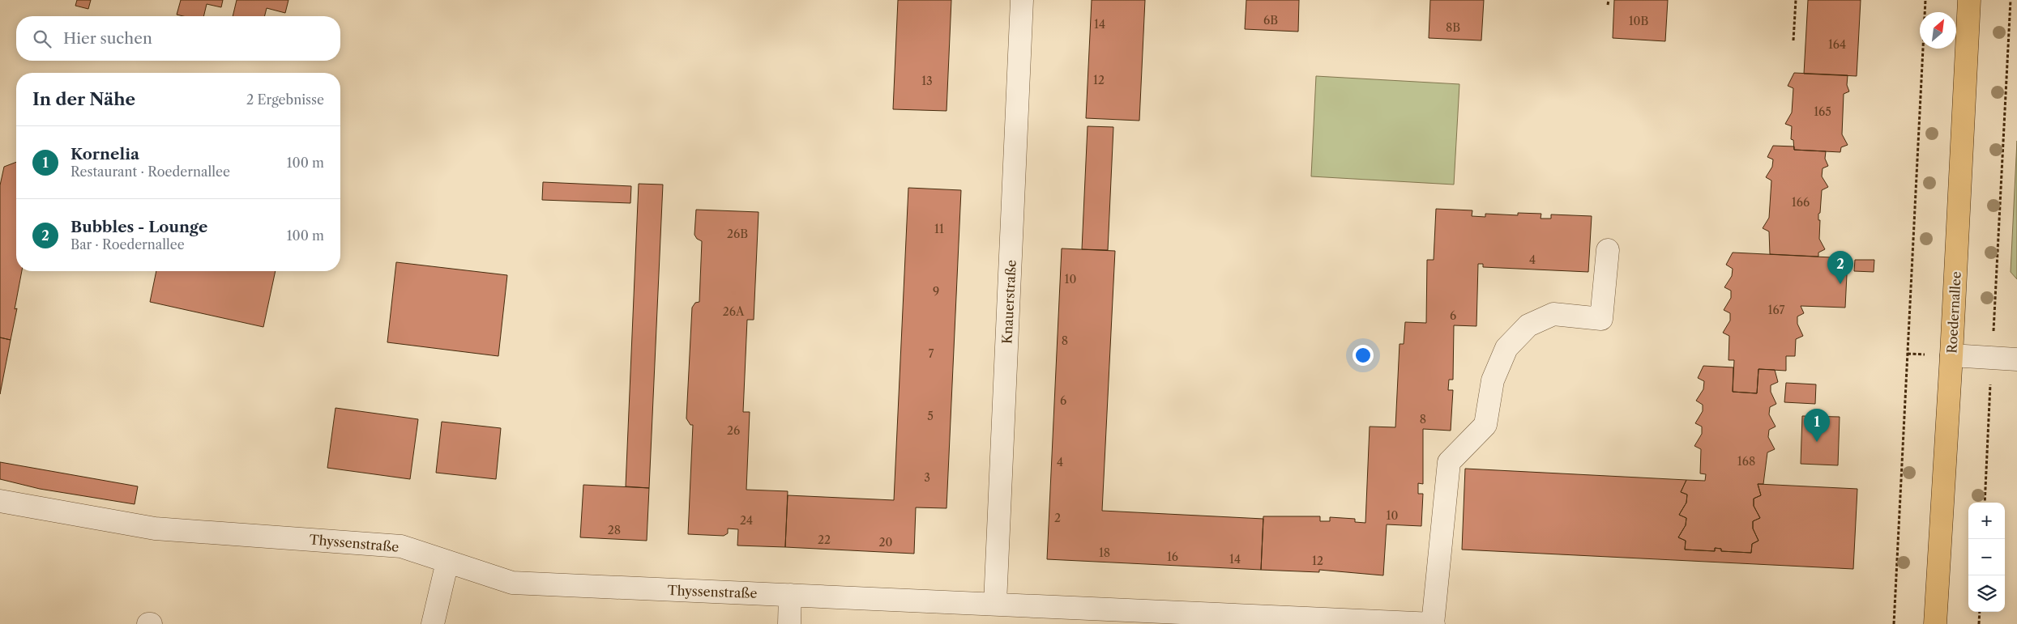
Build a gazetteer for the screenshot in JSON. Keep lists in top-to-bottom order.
{
  "streets": {
    "main road": ["Roedernallee"],
    "street": ["Knauerstraße", "Thyssenstraße"]
  },
  "crossings": [
    ["Knauerstraße", "Thyssenstraße"]
  ],
  "house_numbers": [
    "6B",
    "10B",
    "14",
    "8B",
    "164",
    "12",
    "13",
    "165",
    "166",
    "11",
    "26B",
    "4",
    "10",
    "9",
    "167",
    "26A",
    "6",
    "8",
    "7",
    "6",
    "5",
    "8",
    "26",
    "168",
    "4",
    "3",
    "10",
    "2",
    "24",
    "28",
    "22",
    "20",
    "18",
    "16",
    "14",
    "12"
  ],
  "north": "top right",
  "page": {
    "search": "Hier suchen",
    "heading": ["In der Nähe", "2 Ergebnisse"],
    "list": [
      {
        "mark": "1",
        "name": "Kornelia",
        "note": "Restaurant · Roedernallee",
        "value": "100 m"
      },
      {
        "mark": "2",
        "name": "Bubbles - Lounge",
        "note": "Bar · Roedernallee",
        "value": "100 m"
      }
    ],
    "pins": ["2", "1"],
    "map_buttons": ["+", "−"]
  }
}
